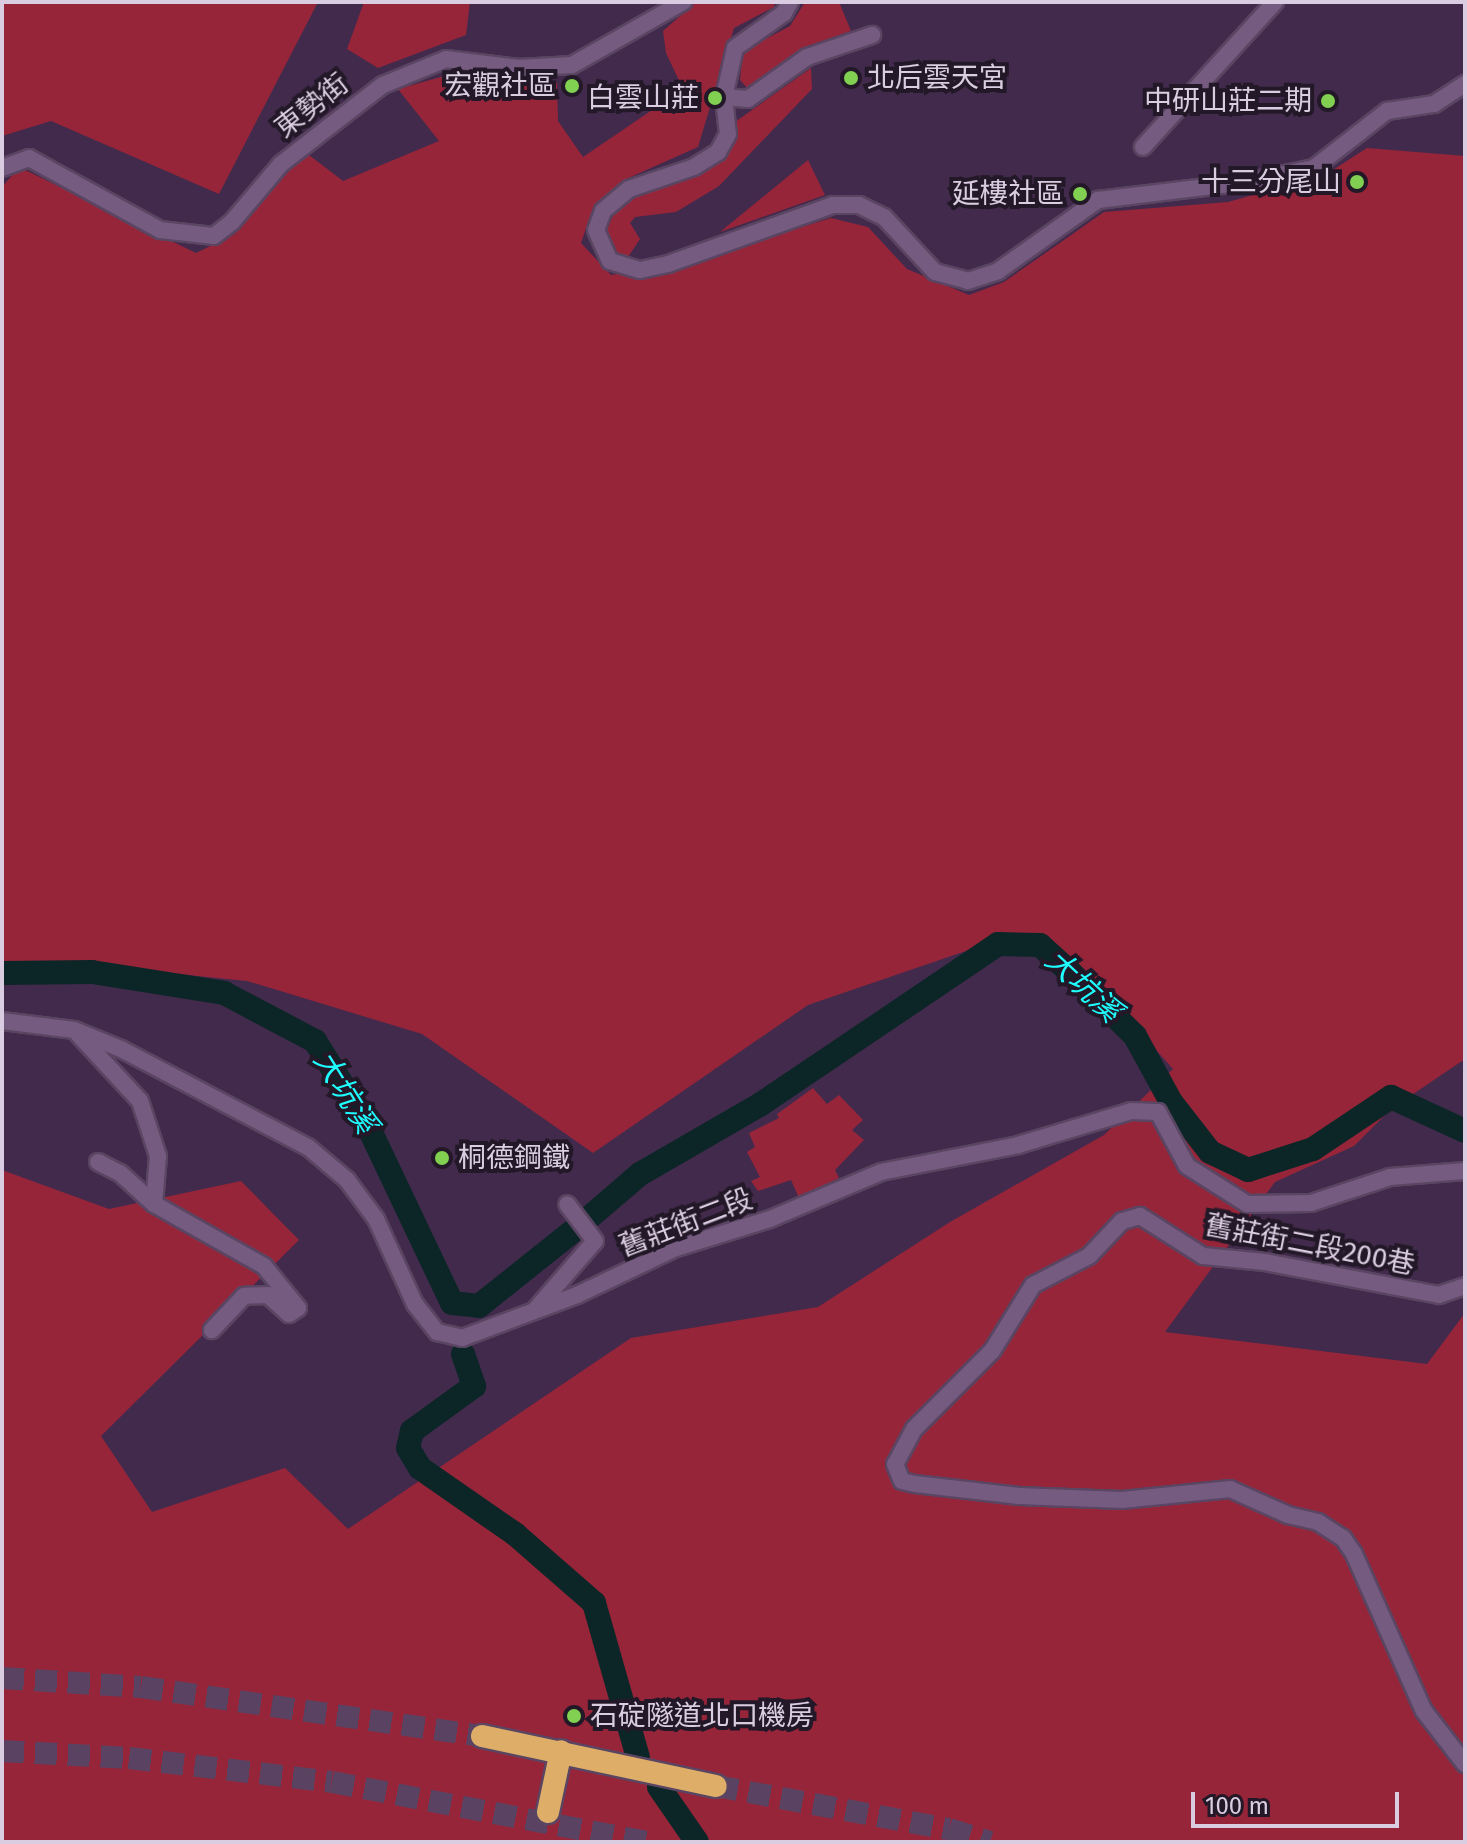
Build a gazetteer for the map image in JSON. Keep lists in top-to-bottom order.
{
  "streets": {
    "street": ["東勢街", "舊莊街二段", "舊莊街二段200巷"]
  },
  "water": ["大坑溪"],
  "places": [
    "北后雲天宮",
    "宏觀社區",
    "白雲山莊",
    "中研山莊二期",
    "十三分尾山",
    "延樓社區",
    "桐德鋼鐵",
    "石碇隧道北口機房"
  ],
  "scale_bar": "100 m"
}
